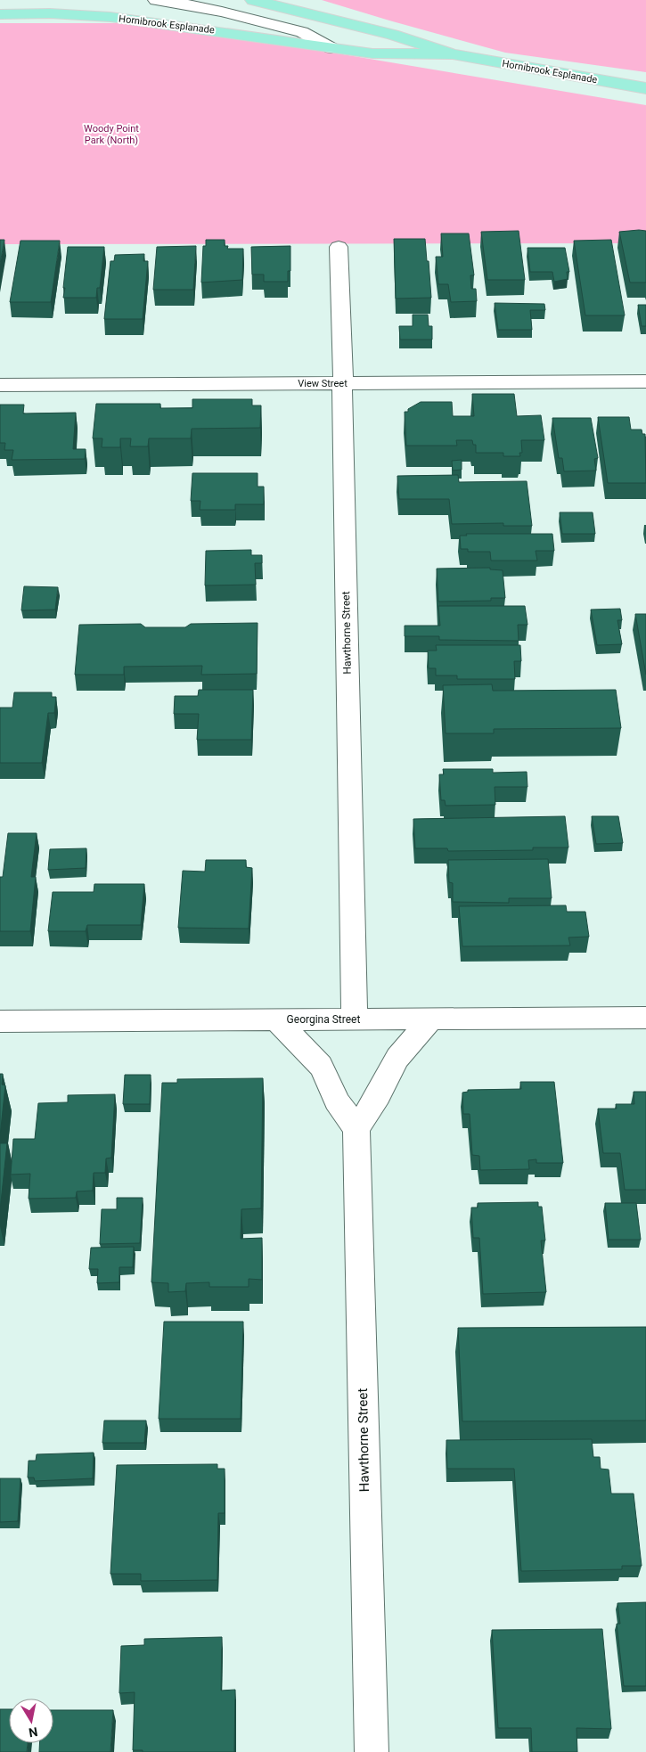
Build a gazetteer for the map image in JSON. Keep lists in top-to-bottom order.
{
  "streets": {
    "main road": ["Hornibrook Esplanade"],
    "street": ["View Street", "Hawthorne Street", "Georgina Street"]
  },
  "crossings": [
    ["View Street", "Hawthorne Street"],
    ["Hawthorne Street", "Georgina Street"]
  ],
  "parks": ["Woody Point Park (North)"],
  "north": "bottom"
}
